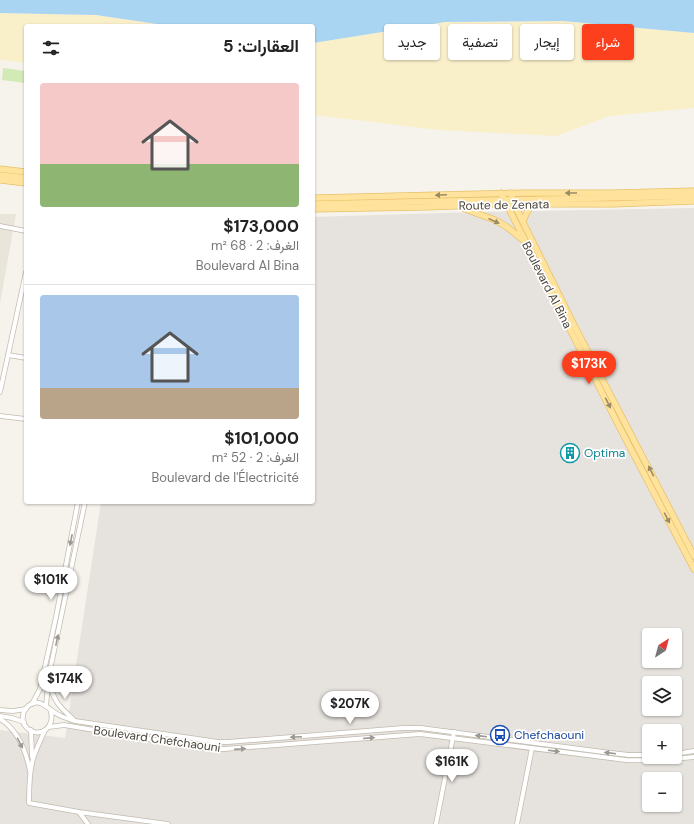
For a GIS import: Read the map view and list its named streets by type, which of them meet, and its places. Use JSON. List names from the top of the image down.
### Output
{
  "streets": {
    "main road": ["Route de Zenata", "Boulevard Al Bina"],
    "street": ["Boulevard Chefchaouni"]
  },
  "crossings": [
    ["Route de Zenata", "Boulevard Al Bina"]
  ],
  "places": {
    "building": ["Optima"],
    "bus stop": ["Chefchaouni"]
  },
  "north": "top right",
  "page": {
    "chip": [
      "شراء",
      "إيجار",
      "تصفية",
      "جديد"
    ],
    "heading": "العقارات: 5",
    "list": [
      {
        "name": "$173,000",
        "note": "الغرف: 2 · 68 m² · Boulevard Al Bina"
      },
      {
        "name": "$101,000",
        "note": "الغرف: 2 · 52 m² · Boulevard de l'Électricité"
      }
    ],
    "price": [
      "$173K",
      "$101K",
      "$174K",
      "$207K",
      "$161K"
    ],
    "map_buttons": ["+", "−"]
  }
}
